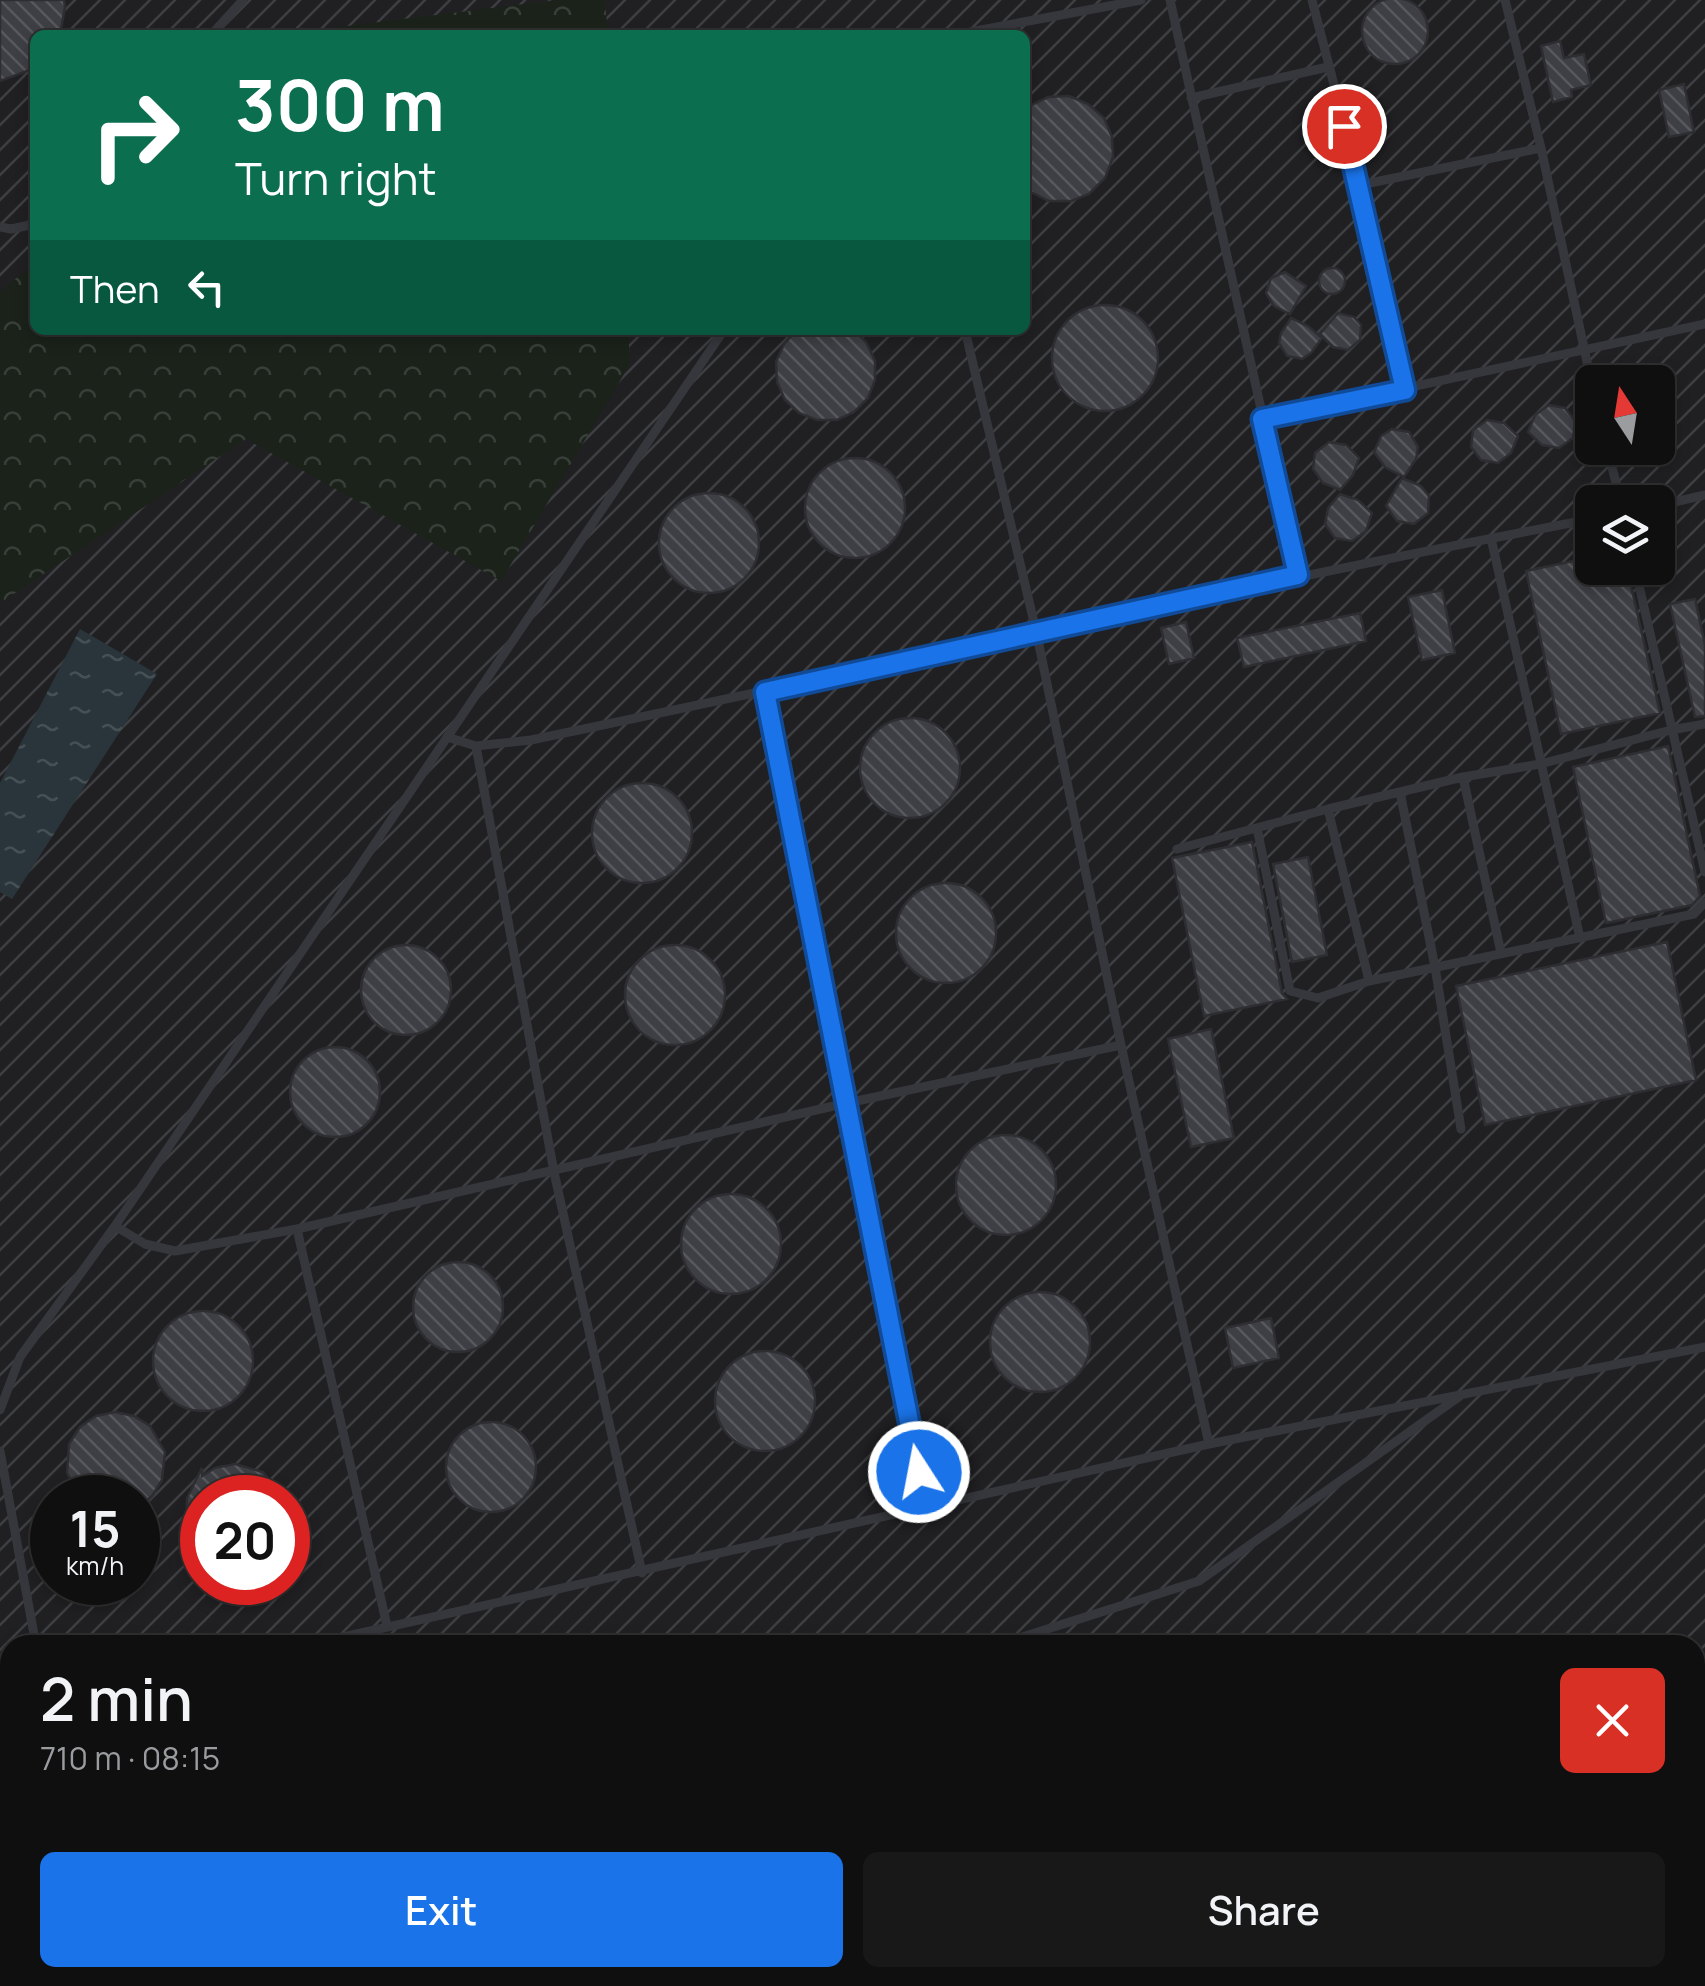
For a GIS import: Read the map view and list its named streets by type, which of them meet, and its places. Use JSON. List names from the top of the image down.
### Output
{
  "north": "top",
  "page": {
    "turn": ["300 m", "Turn right"],
    "then": "Then",
    "speed": "15 km/h",
    "limit": "20",
    "heading": ["2 min", "710 m · 08:15"],
    "buttons": ["Exit", "Share"]
  }
}
